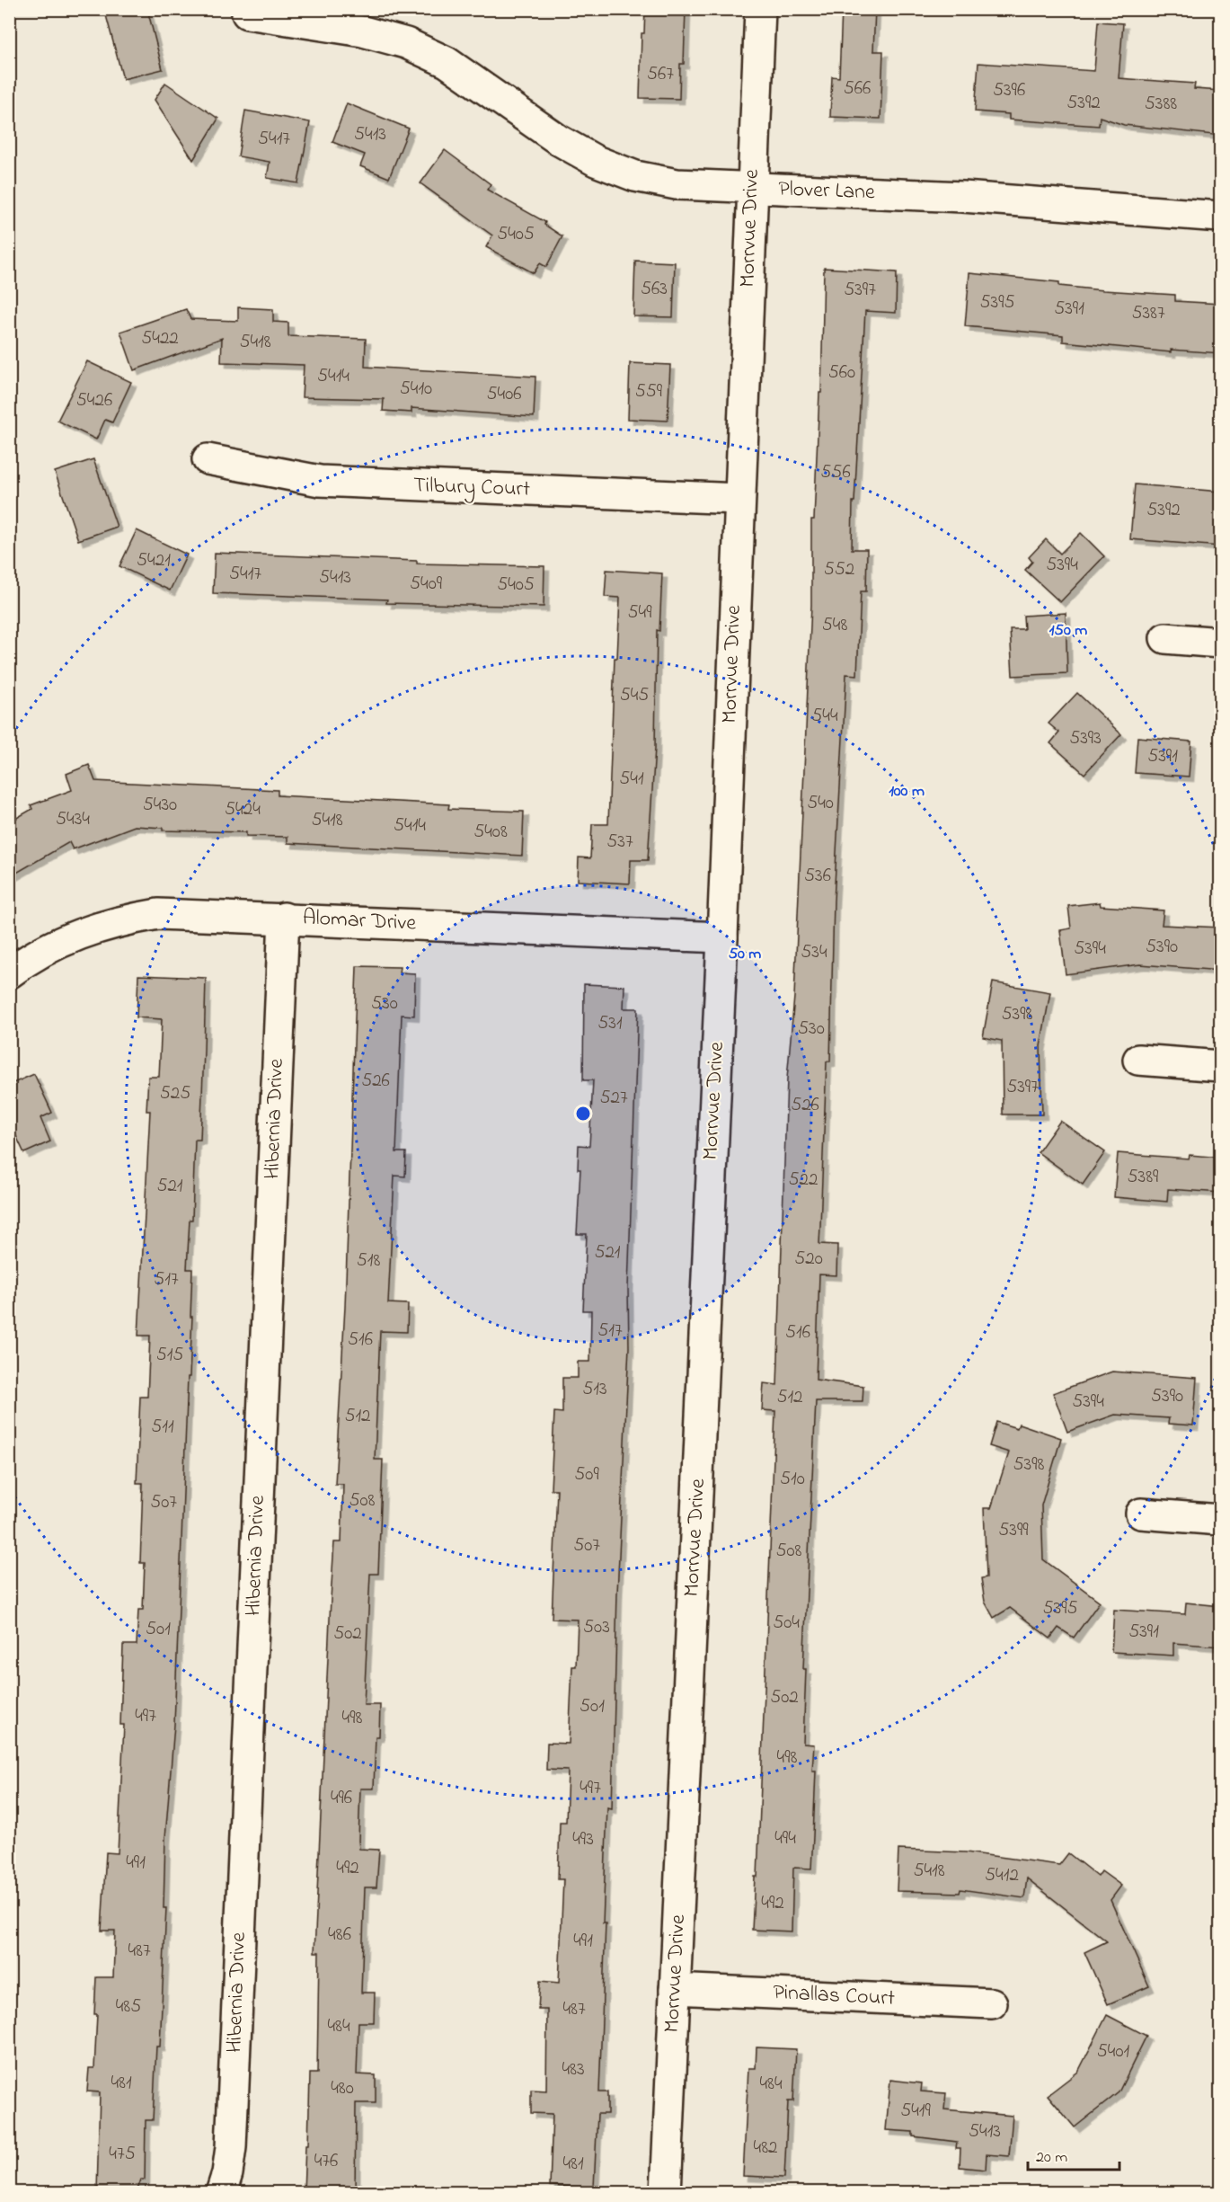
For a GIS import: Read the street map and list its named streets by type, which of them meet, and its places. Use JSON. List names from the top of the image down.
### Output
{
  "streets": {
    "street": [
      "Plover Lane",
      "Morrvue Drive",
      "Tilbury Court",
      "Alomar Drive",
      "Hibernia Drive",
      "Pinallas Court"
    ]
  },
  "crossings": [
    ["Plover Lane", "Morrvue Drive"],
    ["Morrvue Drive", "Tilbury Court"],
    ["Morrvue Drive", "Alomar Drive"],
    ["Morrvue Drive", "Pinallas Court"],
    ["Alomar Drive", "Hibernia Drive"]
  ],
  "house_numbers": [
    "567",
    "566",
    "5396",
    "5392",
    "5388",
    "5413",
    "5417",
    "5405",
    "563",
    "5397",
    "5395",
    "5391",
    "5387",
    "5422",
    "5418",
    "560",
    "5414",
    "5410",
    "559",
    "5406",
    "5426",
    "556",
    "5392",
    "5421",
    "5394",
    "552",
    "5417",
    "5413",
    "5409",
    "5405",
    "549",
    "548",
    "545",
    "544",
    "5393",
    "5391",
    "541",
    "540",
    "5430",
    "5424",
    "5434",
    "5418",
    "5414",
    "5408",
    "537",
    "536",
    "5390",
    "5394",
    "534",
    "530",
    "5398",
    "531",
    "530",
    "526",
    "5397",
    "525",
    "527",
    "526",
    "5389",
    "522",
    "521",
    "521",
    "520",
    "518",
    "517",
    "517",
    "516",
    "516",
    "515",
    "513",
    "5390",
    "512",
    "5394",
    "512",
    "511",
    "5398",
    "509",
    "510",
    "508",
    "507",
    "5399",
    "507",
    "508",
    "5395",
    "504",
    "503",
    "501",
    "5391",
    "502",
    "502",
    "501",
    "497",
    "498",
    "498",
    "497",
    "496",
    "494",
    "493",
    "491",
    "492",
    "5418",
    "5412",
    "492",
    "486",
    "491",
    "487",
    "485",
    "487",
    "484",
    "5401",
    "483",
    "481",
    "484",
    "480",
    "5419",
    "5413",
    "482",
    "475",
    "476",
    "481"
  ],
  "scale_bar": "20 m",
  "rings": ["150 m", "100 m", "50 m"]
}
